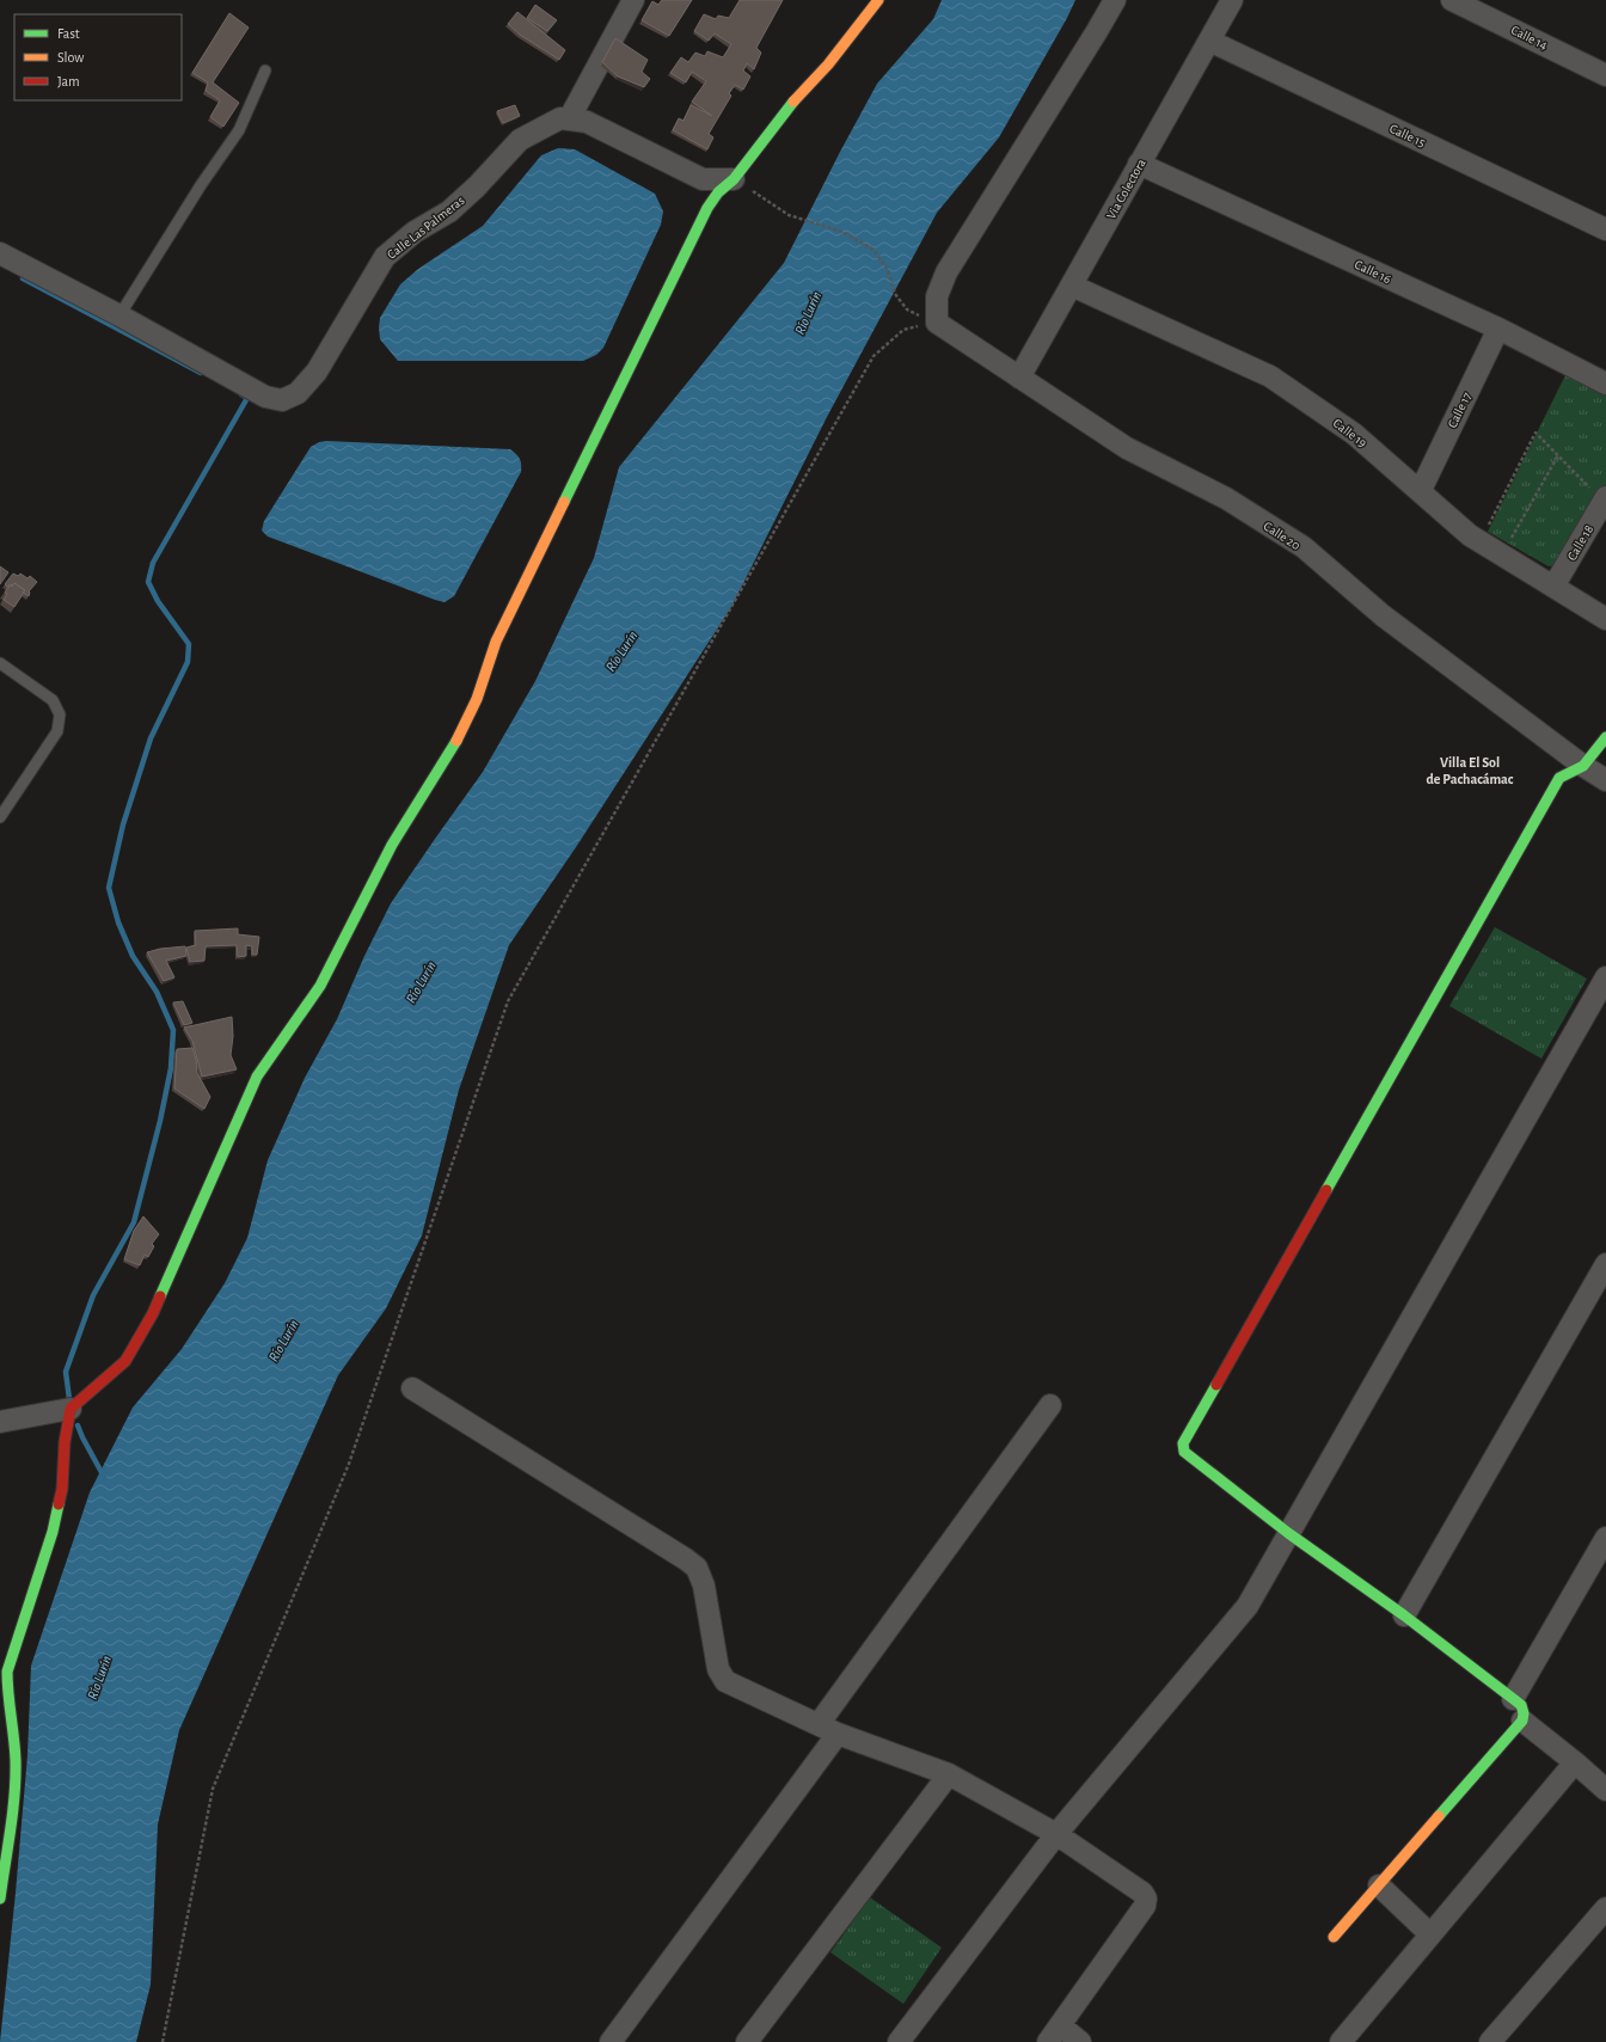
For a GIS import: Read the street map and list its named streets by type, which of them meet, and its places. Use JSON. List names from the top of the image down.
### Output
{
  "streets": {
    "street": [
      "Calle 14",
      "Calle 15",
      "Via Colectora",
      "Calle Las Palmeras",
      "Calle 16",
      "Calle 17",
      "Calle 19",
      "Calle 20",
      "Calle 18"
    ]
  },
  "crossings": [
    ["Calle 15", "Via Colectora"],
    ["Via Colectora", "Calle 16"],
    ["Via Colectora", "Calle 19"],
    ["Via Colectora", "Calle 20"],
    ["Calle 16", "Calle 17"],
    ["Calle 17", "Calle 19"],
    ["Calle 19", "Calle 18"]
  ],
  "districts": ["Villa El Sol de Pachacámac"],
  "water": ["Río Lurín"],
  "legend": ["Fast", "Slow", "Jam"]
}
